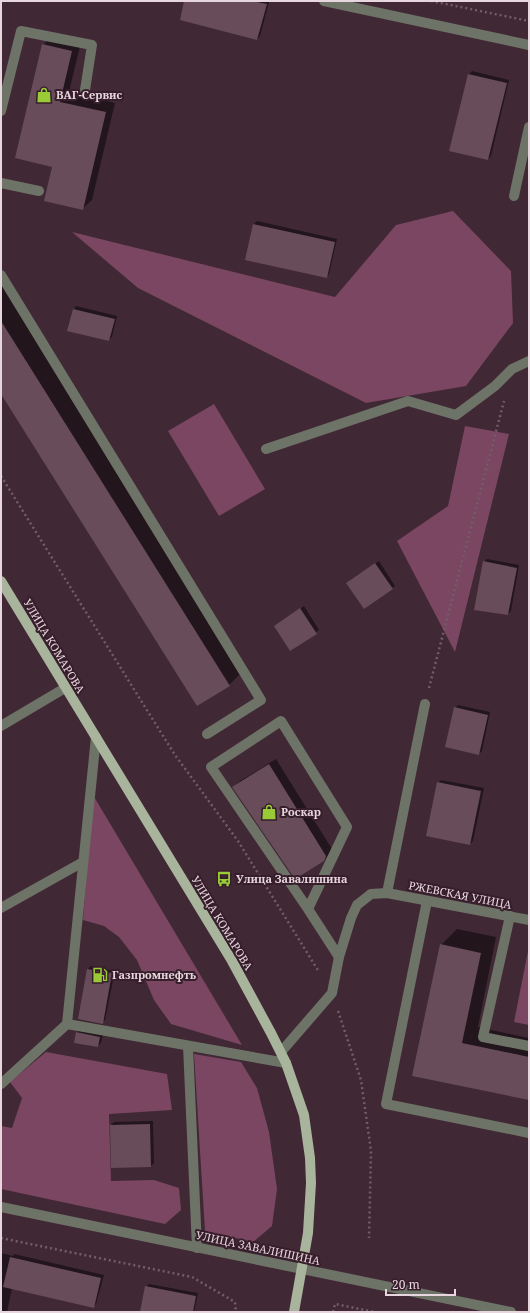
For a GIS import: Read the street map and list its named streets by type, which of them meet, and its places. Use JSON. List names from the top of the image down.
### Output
{
  "streets": {
    "main road": ["УЛИЦА КОМАРОВА"],
    "street": ["РЖЕВСКАЯ УЛИЦА", "УЛИЦА ЗАВАЛИШИНА"]
  },
  "crossings": [
    ["УЛИЦА КОМАРОВА", "УЛИЦА ЗАВАЛИШИНА"]
  ],
  "places": {
    "shop": ["ВАГ-Сервис", "Роскар"],
    "bus stop": ["Улица Завалишина"],
    "fuel station": ["Газпромнефть"]
  },
  "scale_bar": "20 m"
}
